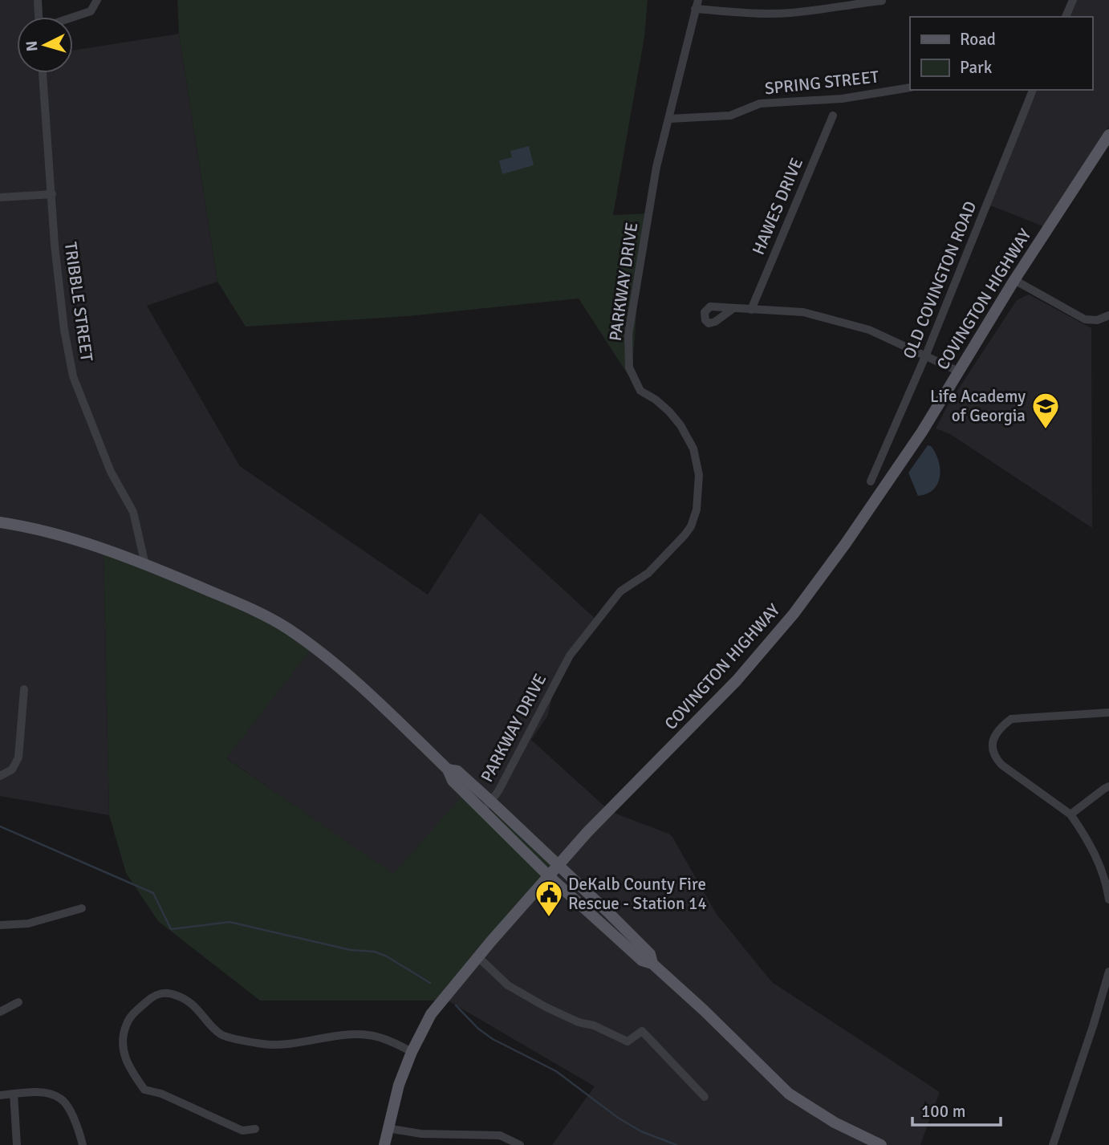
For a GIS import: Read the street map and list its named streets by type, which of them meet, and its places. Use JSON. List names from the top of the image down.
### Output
{
  "streets": {
    "main road": ["COVINGTON HIGHWAY"],
    "street": [
      "SPRING STREET",
      "HAWES DRIVE",
      "OLD COVINGTON ROAD",
      "PARKWAY DRIVE",
      "TRIBBLE STREET"
    ]
  },
  "crossings": [
    ["SPRING STREET", "PARKWAY DRIVE"]
  ],
  "places": {
    "school or university": ["Life Academy of Georgia"],
    "public building": ["DeKalb County Fire Rescue - Station 14"]
  },
  "legend": ["Road", "Park"],
  "scale_bar": "100 m",
  "north": "left"
}
